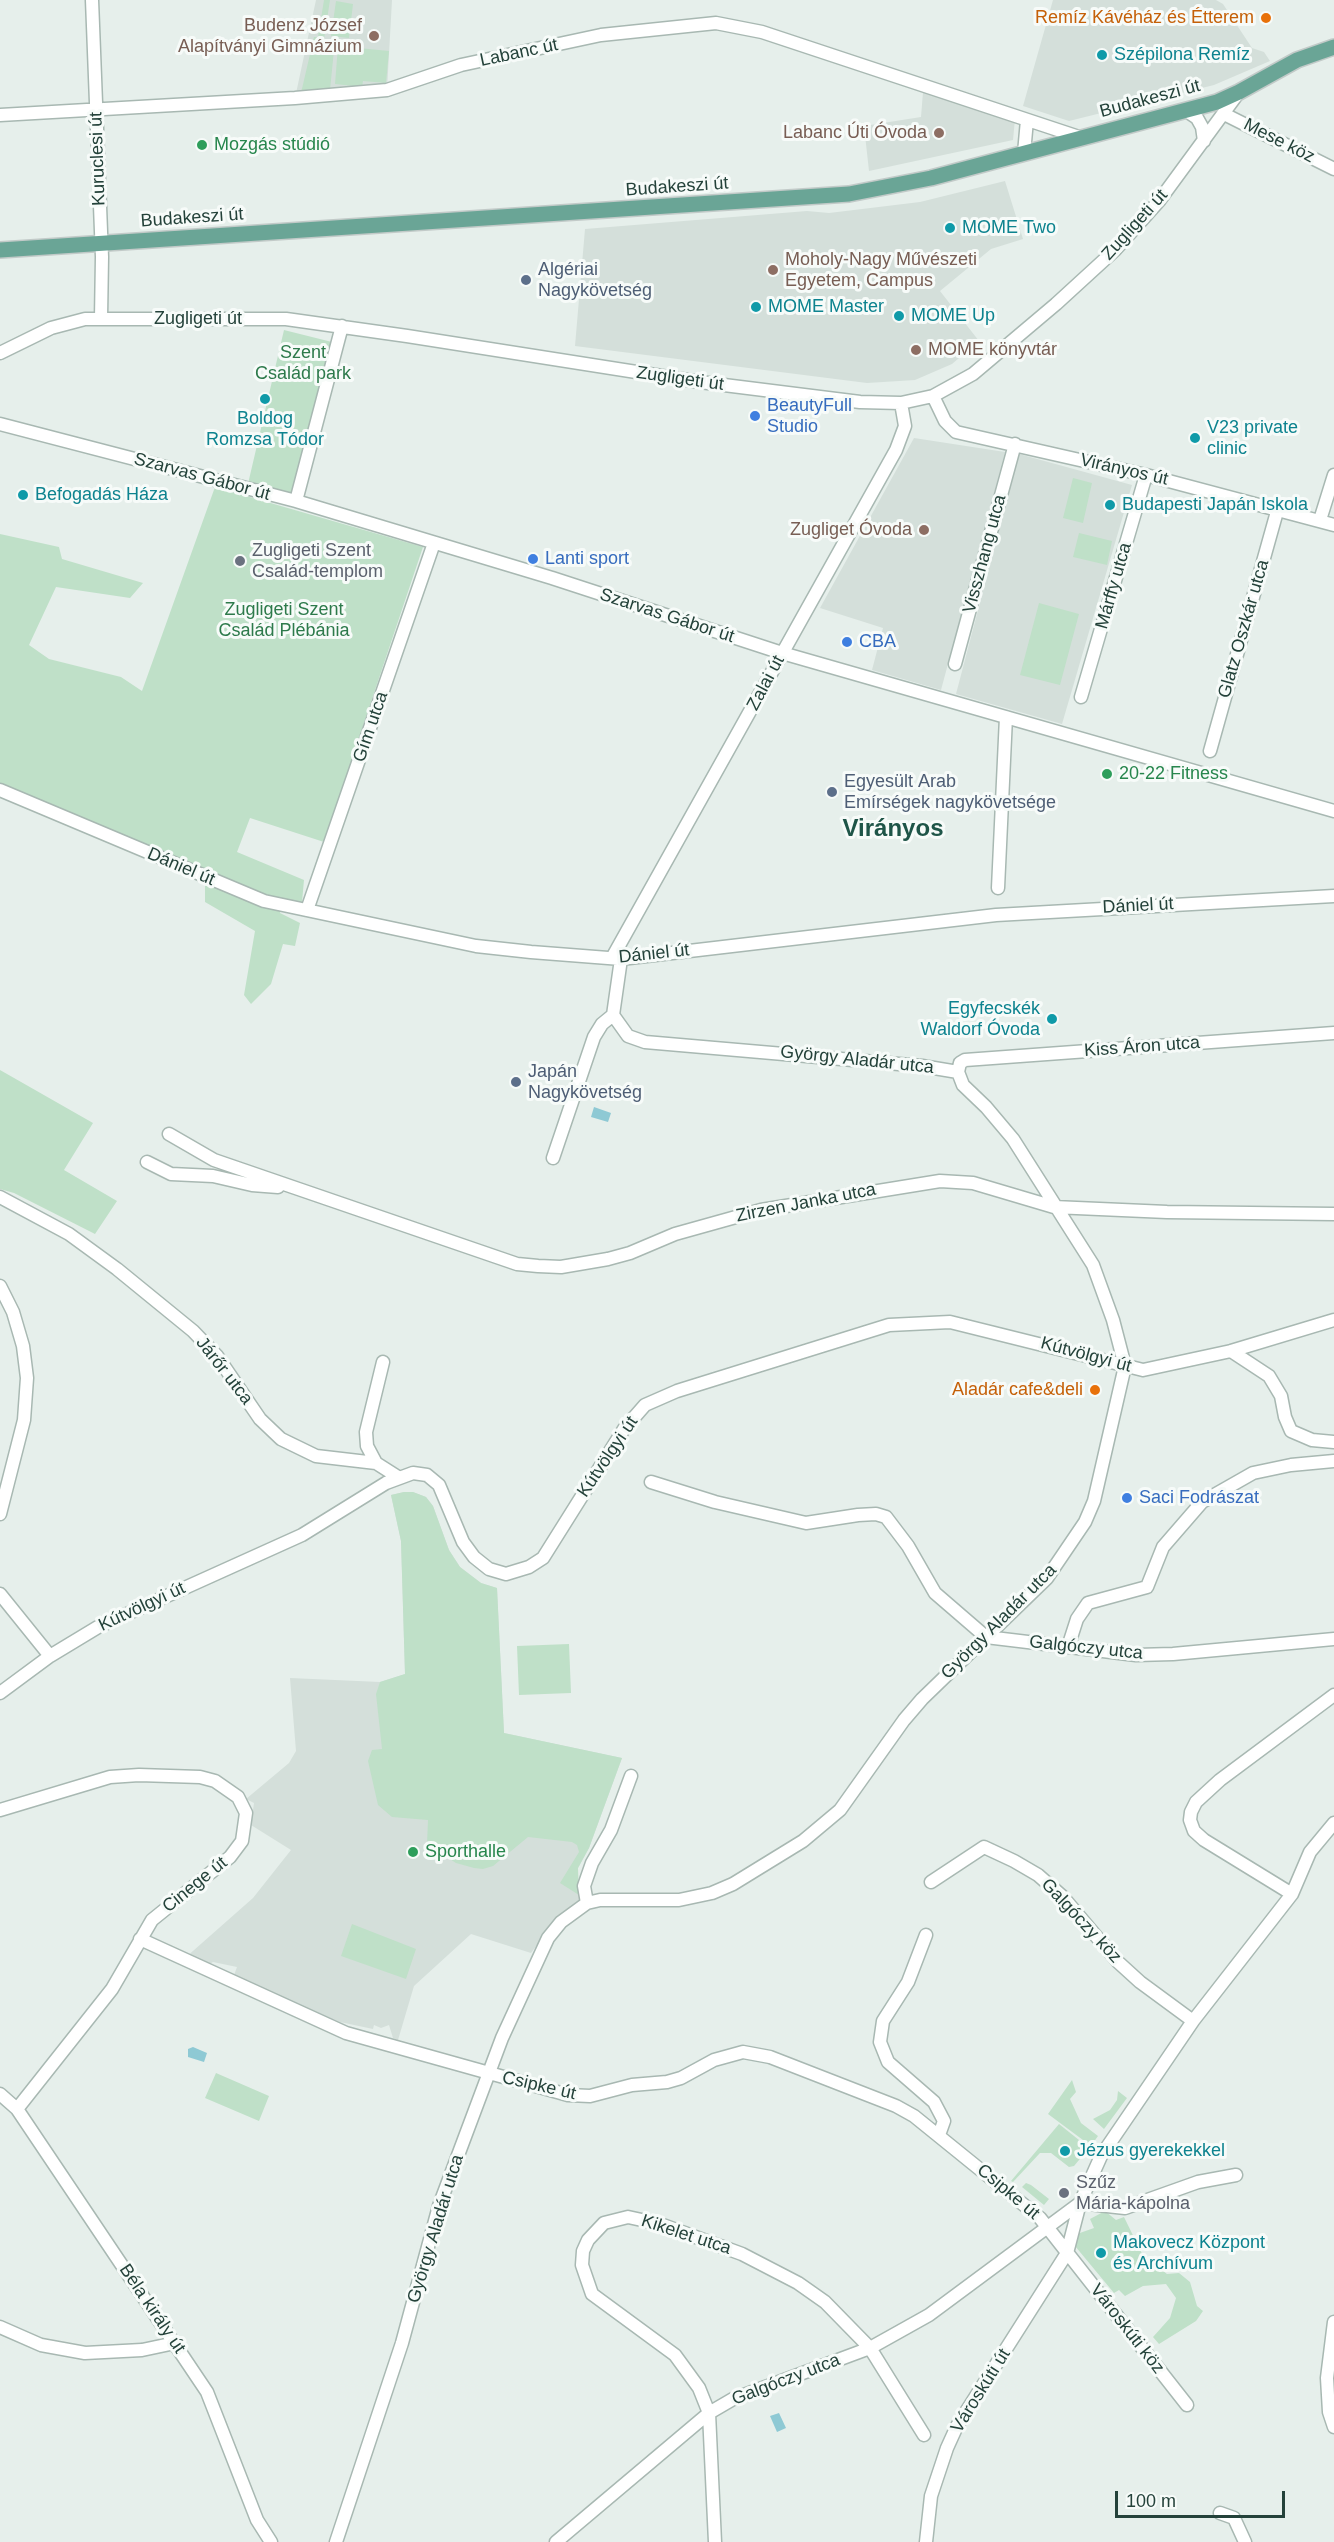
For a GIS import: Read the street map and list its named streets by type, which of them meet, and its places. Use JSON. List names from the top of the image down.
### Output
{
  "streets": {
    "main road": ["Budakeszi út"],
    "street": [
      "Labanc út",
      "Mese köz",
      "Kuruclesi út",
      "Zugligeti út",
      "Virányos út",
      "Szarvas Gábor út",
      "Visszhang utca",
      "Márffy utca",
      "Glatz Oszkár utca",
      "Zalai út",
      "Gím utca",
      "Dániel út",
      "Kiss Áron utca",
      "György Aladár utca",
      "Zirzen Janka utca",
      "Kútvölgyi út",
      "Járőr utca",
      "Galgóczy utca",
      "Cinege út",
      "Galgóczy köz",
      "Csipke út",
      "Kikelet utca",
      "Béla király út",
      "Városkúti köz",
      "Városkúti út"
    ]
  },
  "crossings": [
    ["Labanc út", "Budakeszi út"],
    ["Labanc út", "Kuruclesi út"],
    ["Budakeszi út", "Kuruclesi út"],
    ["Budakeszi út", "Zugligeti út"],
    ["Mese köz", "Zugligeti út"],
    ["Kuruclesi út", "Zugligeti út"],
    ["Zugligeti út", "Virányos út"],
    ["Zugligeti út", "Zalai út"],
    ["Virányos út", "Visszhang utca"],
    ["Virányos út", "Márffy utca"],
    ["Virányos út", "Glatz Oszkár utca"],
    ["Szarvas Gábor út", "Zalai út"],
    ["Szarvas Gábor út", "Gím utca"],
    ["Zalai út", "Dániel út"],
    ["Zalai út", "György Aladár utca"],
    ["Gím utca", "Dániel út"],
    ["Kiss Áron utca", "György Aladár utca"],
    ["György Aladár utca", "Zirzen Janka utca"],
    ["György Aladár utca", "Kútvölgyi út"],
    ["György Aladár utca", "Galgóczy utca"],
    ["György Aladár utca", "Csipke út"],
    ["Kútvölgyi út", "Járőr utca"],
    ["Galgóczy utca", "Csipke út"],
    ["Galgóczy utca", "Kikelet utca"],
    ["Galgóczy utca", "Városkúti út"],
    ["Cinege út", "Csipke út"],
    ["Cinege út", "Béla király út"],
    ["Csipke út", "Városkúti köz"],
    ["Csipke út", "Városkúti út"],
    ["Városkúti köz", "Városkúti út"]
  ],
  "districts": ["Virányos"],
  "parks": ["Szent Család park", "Zugligeti Szent Család Plébánia"],
  "places": [
    "Remíz Kávéház és Étterem",
    "Budenz József Alapítványi Gimnázium",
    "Szépilona Remíz",
    "Labanc Úti Óvoda",
    "Mozgás stúdió",
    "MOME Two",
    "Moholy-Nagy Művészeti Egyetem, Campus",
    "Algériai Nagykövetség",
    "MOME Master",
    "MOME Up",
    "MOME könyvtár",
    "Boldog Romzsa Tódor",
    "BeautyFull Studio",
    "V23 private clinic",
    "Befogadás Háza",
    "Budapesti Japán Iskola",
    "Zugliget Óvoda",
    "Lanti sport",
    "Zugligeti Szent Család-templom",
    "CBA",
    "20-22 Fitness",
    "Egyesült Arab Emírségek nagykövetsége",
    "Egyfecskék Waldorf Óvoda",
    "Japán Nagykövetség",
    "Aladár cafe&deli",
    "Saci Fodrászat",
    "Sporthalle",
    "Jézus gyerekekkel",
    "Szűz Mária-kápolna",
    "Makovecz Központ és Archívum"
  ],
  "scale_bar": "100 m"
}
